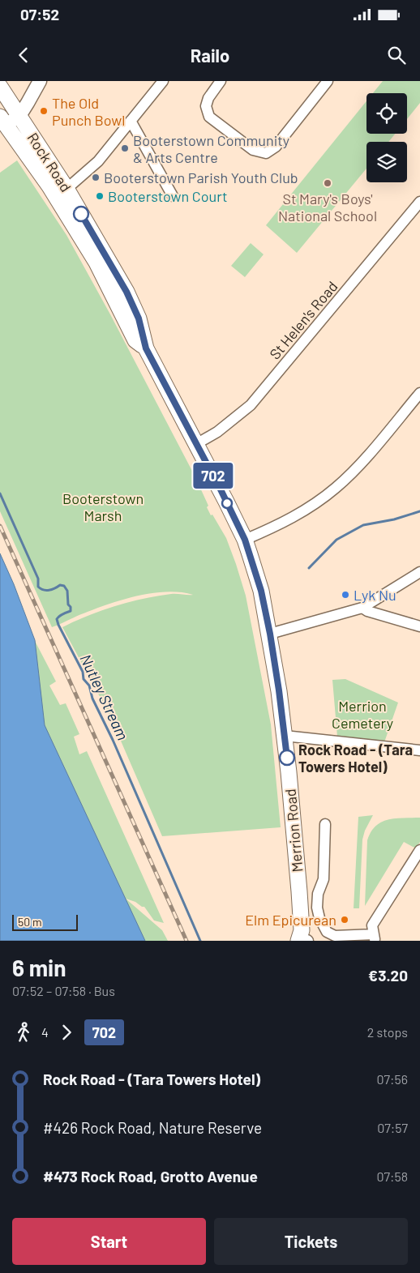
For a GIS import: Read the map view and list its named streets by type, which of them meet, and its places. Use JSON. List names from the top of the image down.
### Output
{
  "streets": {
    "main road": ["Rock Road", "Merrion Road"],
    "street": ["St Helen's Road"]
  },
  "crossings": [
    ["Rock Road", "St Helen's Road"],
    ["Rock Road", "Merrion Road"]
  ],
  "water": ["Nutley Stream"],
  "parks": ["Booterstown Marsh", "Merrion Cemetery"],
  "places": [
    "The Old Punch Bowl",
    "Booterstown Community & Arts Centre",
    "Booterstown Parish Youth Club",
    "St Mary's Boys' National School",
    "Booterstown Court",
    "Lyk Nu",
    "Rock Road - (Tara Towers Hotel)",
    "Elm Epicurean"
  ],
  "lines": ["bus line 702"],
  "scale_bar": "50 m",
  "page": {
    "status": "07:52",
    "header": "Railo",
    "on_map": "702",
    "scale": "50 m",
    "heading": ["6 min", "07:52 – 07:58 · Bus", "€3.20"],
    "legs": ["4", "702", "2 stops"],
    "list": [
      {
        "name": "Rock Road - (Tara Towers Hotel)",
        "value": "07:56"
      },
      {
        "name": "#426 Rock Road, Nature Reserve",
        "value": "07:57"
      },
      {
        "name": "#473 Rock Road, Grotto Avenue",
        "value": "07:58"
      }
    ],
    "buttons": ["Start", "Tickets"]
  }
}
